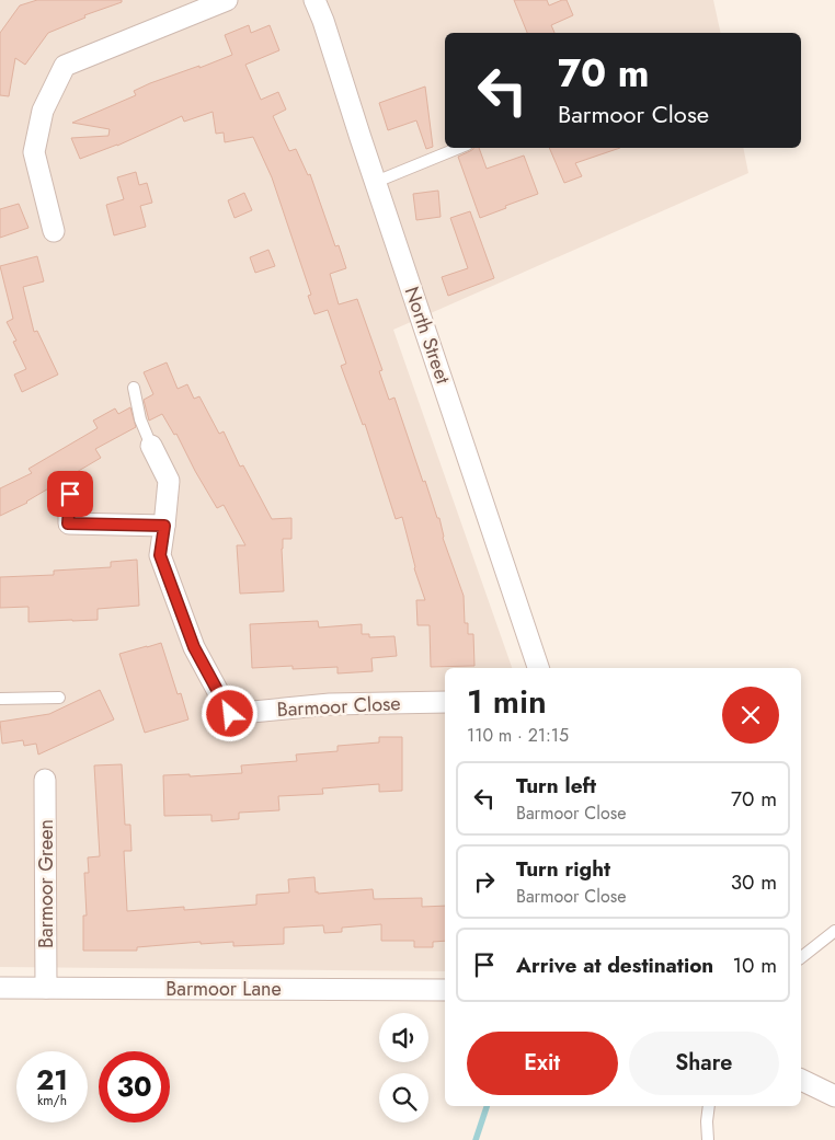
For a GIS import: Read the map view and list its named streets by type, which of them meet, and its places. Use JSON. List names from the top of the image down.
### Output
{
  "streets": {
    "street": [
      "North Street",
      "Barmoor Close",
      "Barmoor Green",
      "Barmoor Lane"
    ]
  },
  "crossings": [
    ["Barmoor Green", "Barmoor Lane"]
  ],
  "page": {
    "turn": ["70 m", "Barmoor Close"],
    "heading": ["1 min", "110 m · 21:15"],
    "list": [
      {
        "name": "Turn left",
        "note": "Barmoor Close",
        "value": "70 m"
      },
      {
        "name": "Turn right",
        "note": "Barmoor Close",
        "value": "30 m"
      },
      {
        "name": "Arrive at destination",
        "value": "10 m"
      }
    ],
    "buttons": ["Exit", "Share"],
    "speed": "21 km/h",
    "limit": "30"
  }
}
